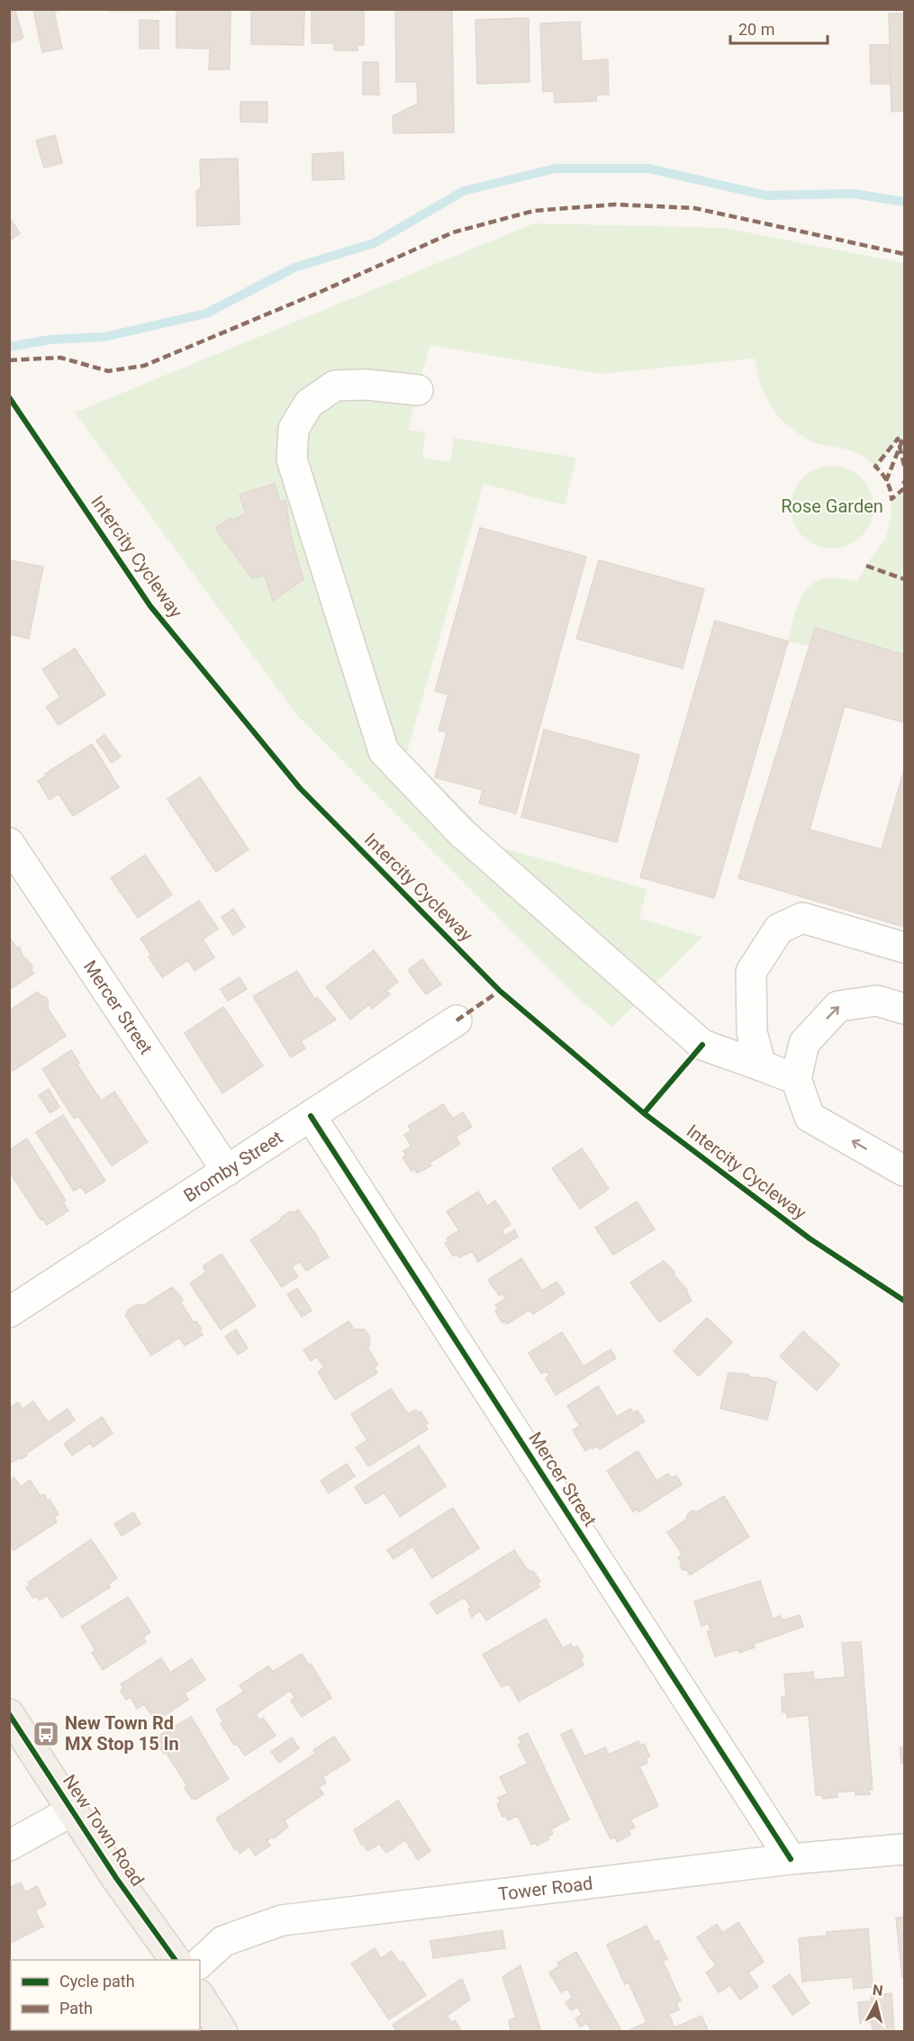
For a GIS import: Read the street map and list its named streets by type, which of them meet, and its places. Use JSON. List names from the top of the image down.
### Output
{
  "streets": {
    "main road": ["New Town Road"],
    "street": ["Mercer Street", "Bromby Street", "Tower Road"],
    "cycle path": ["Intercity Cycleway"]
  },
  "crossings": [
    ["Mercer Street", "Bromby Street"],
    ["Mercer Street", "Tower Road"]
  ],
  "parks": ["Rose Garden"],
  "places": {
    "bus stop": ["New Town Rd MX Stop 15 In"]
  },
  "legend": ["Cycle path", "Path"],
  "scale_bar": "20 m",
  "north": "top"
}
